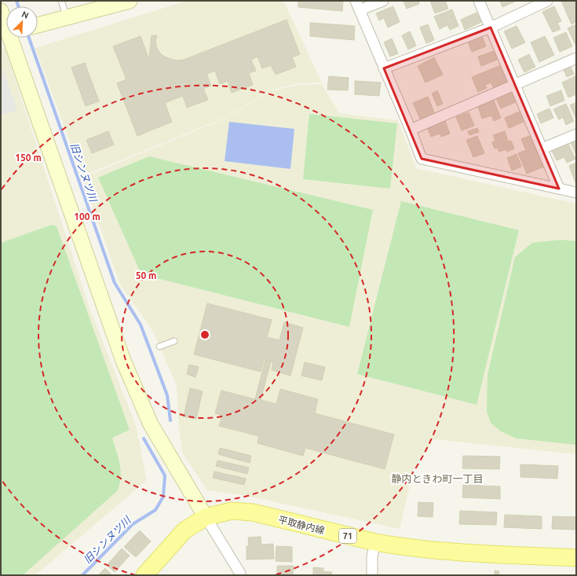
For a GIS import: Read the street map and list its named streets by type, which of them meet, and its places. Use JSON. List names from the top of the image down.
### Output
{
  "streets": {
    "main road": ["平取静内線", "71"]
  },
  "districts": ["静内ときわ町一丁目"],
  "water": ["旧シンヌツ川"],
  "north": "top right",
  "rings": ["150 m", "100 m", "50 m"]
}
